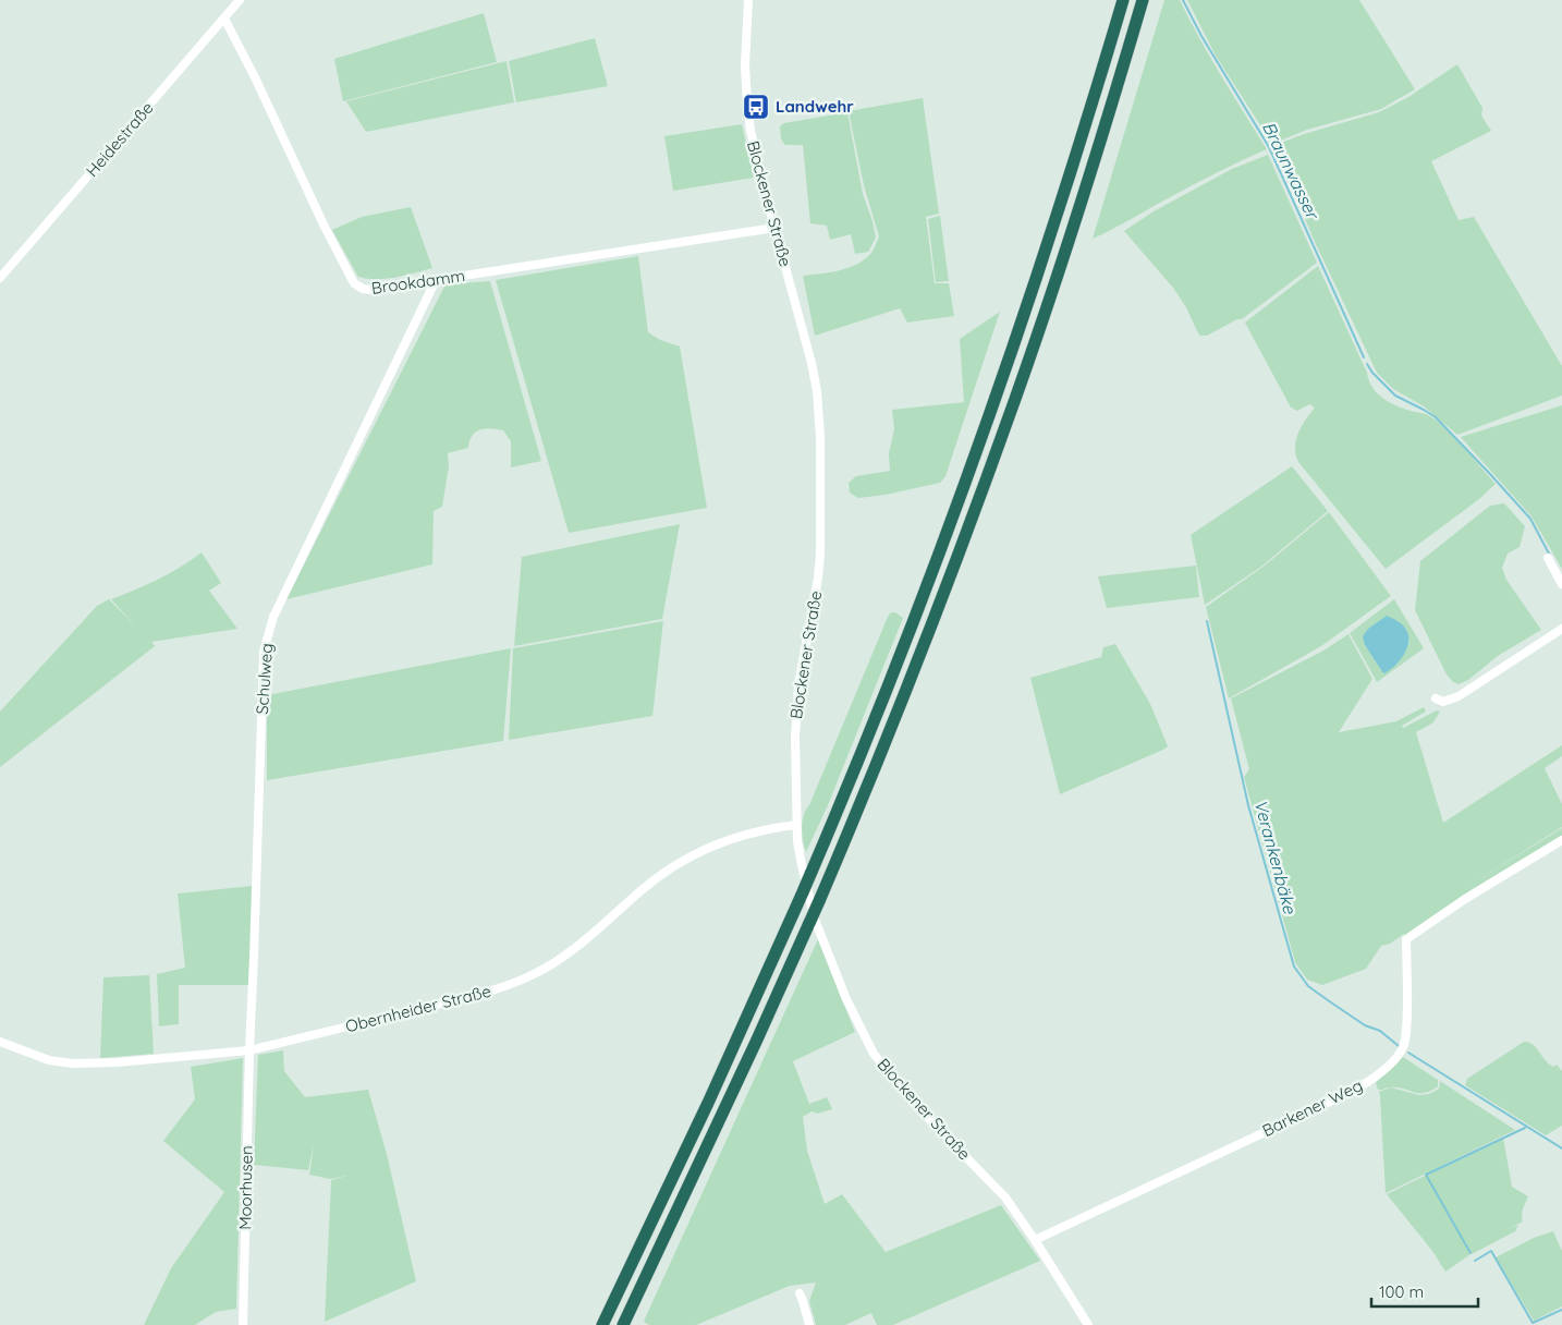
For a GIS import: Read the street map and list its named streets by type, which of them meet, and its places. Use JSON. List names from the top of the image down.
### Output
{
  "streets": {
    "street": [
      "Heidestraße",
      "Blockener Straße",
      "Brookdamm",
      "Schulweg",
      "Obernheider Straße",
      "Barkener Weg",
      "Moorhusen"
    ]
  },
  "crossings": [
    ["Heidestraße", "Brookdamm"],
    ["Blockener Straße", "Brookdamm"],
    ["Blockener Straße", "Obernheider Straße"],
    ["Blockener Straße", "Barkener Weg"],
    ["Brookdamm", "Schulweg"],
    ["Schulweg", "Obernheider Straße"],
    ["Schulweg", "Moorhusen"],
    ["Obernheider Straße", "Moorhusen"]
  ],
  "water": ["Braunwasser", "Verankenbäke"],
  "places": {
    "bus stop": ["Landwehr"]
  },
  "scale_bar": "100 m"
}
